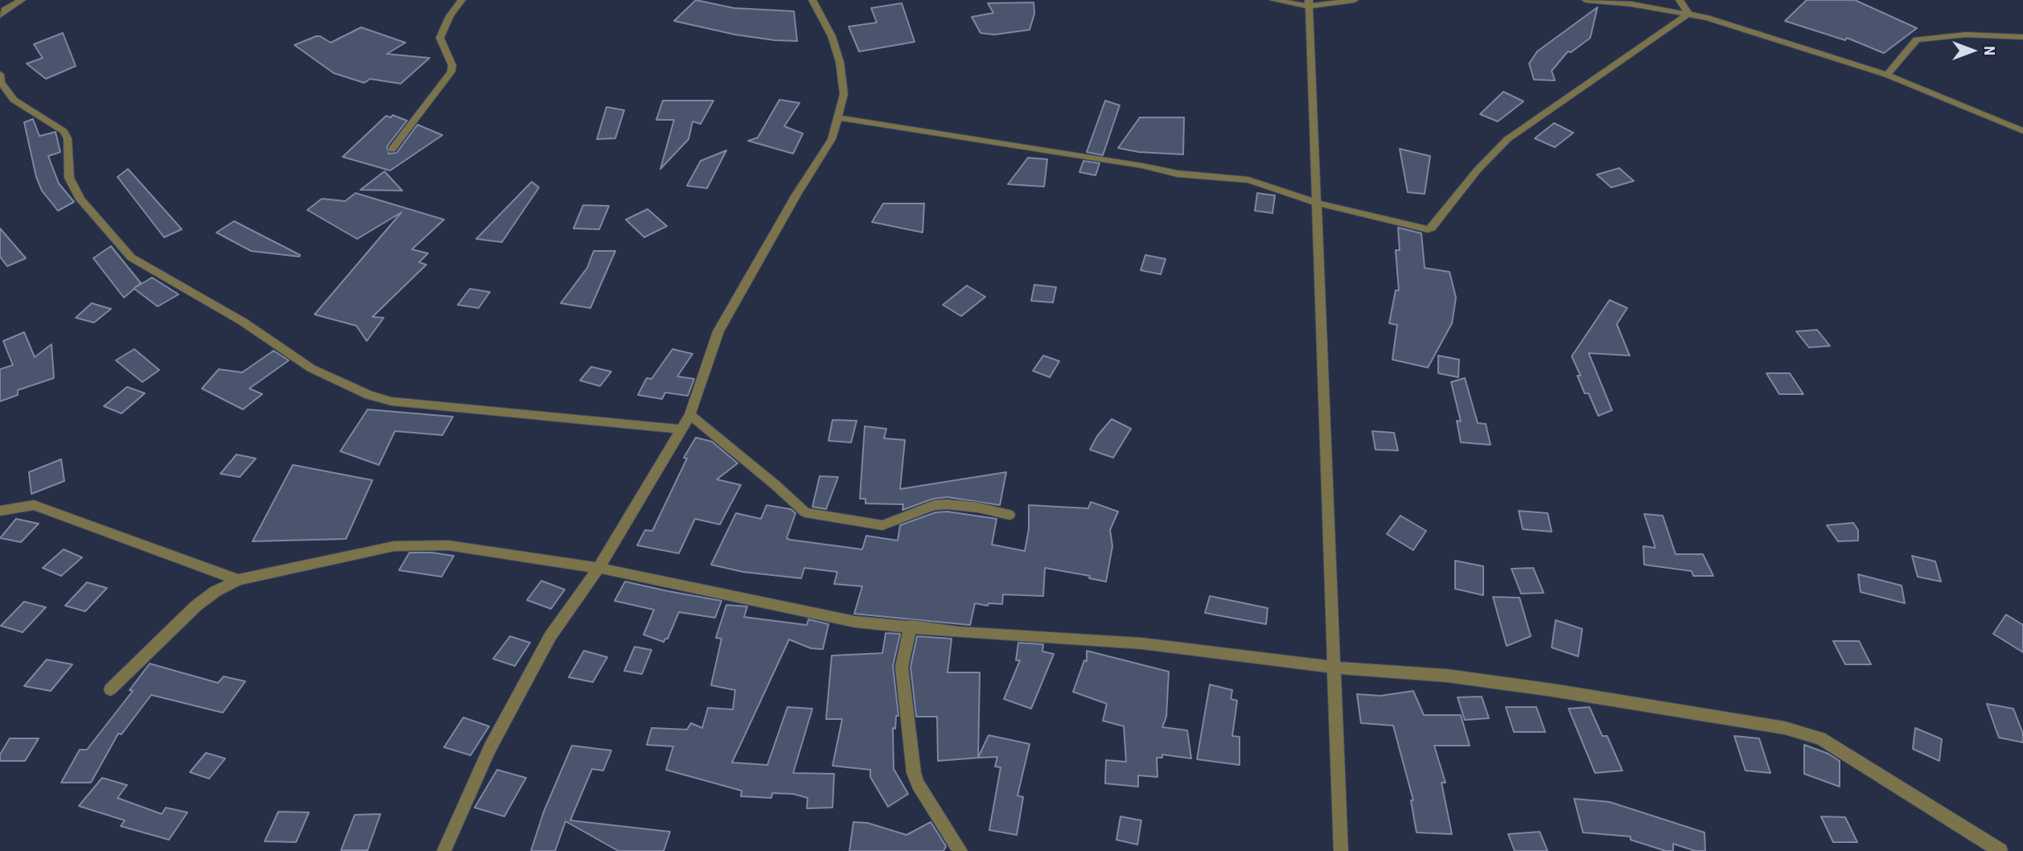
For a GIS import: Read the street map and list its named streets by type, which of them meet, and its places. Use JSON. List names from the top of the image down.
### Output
{
  "north": "right"
}
